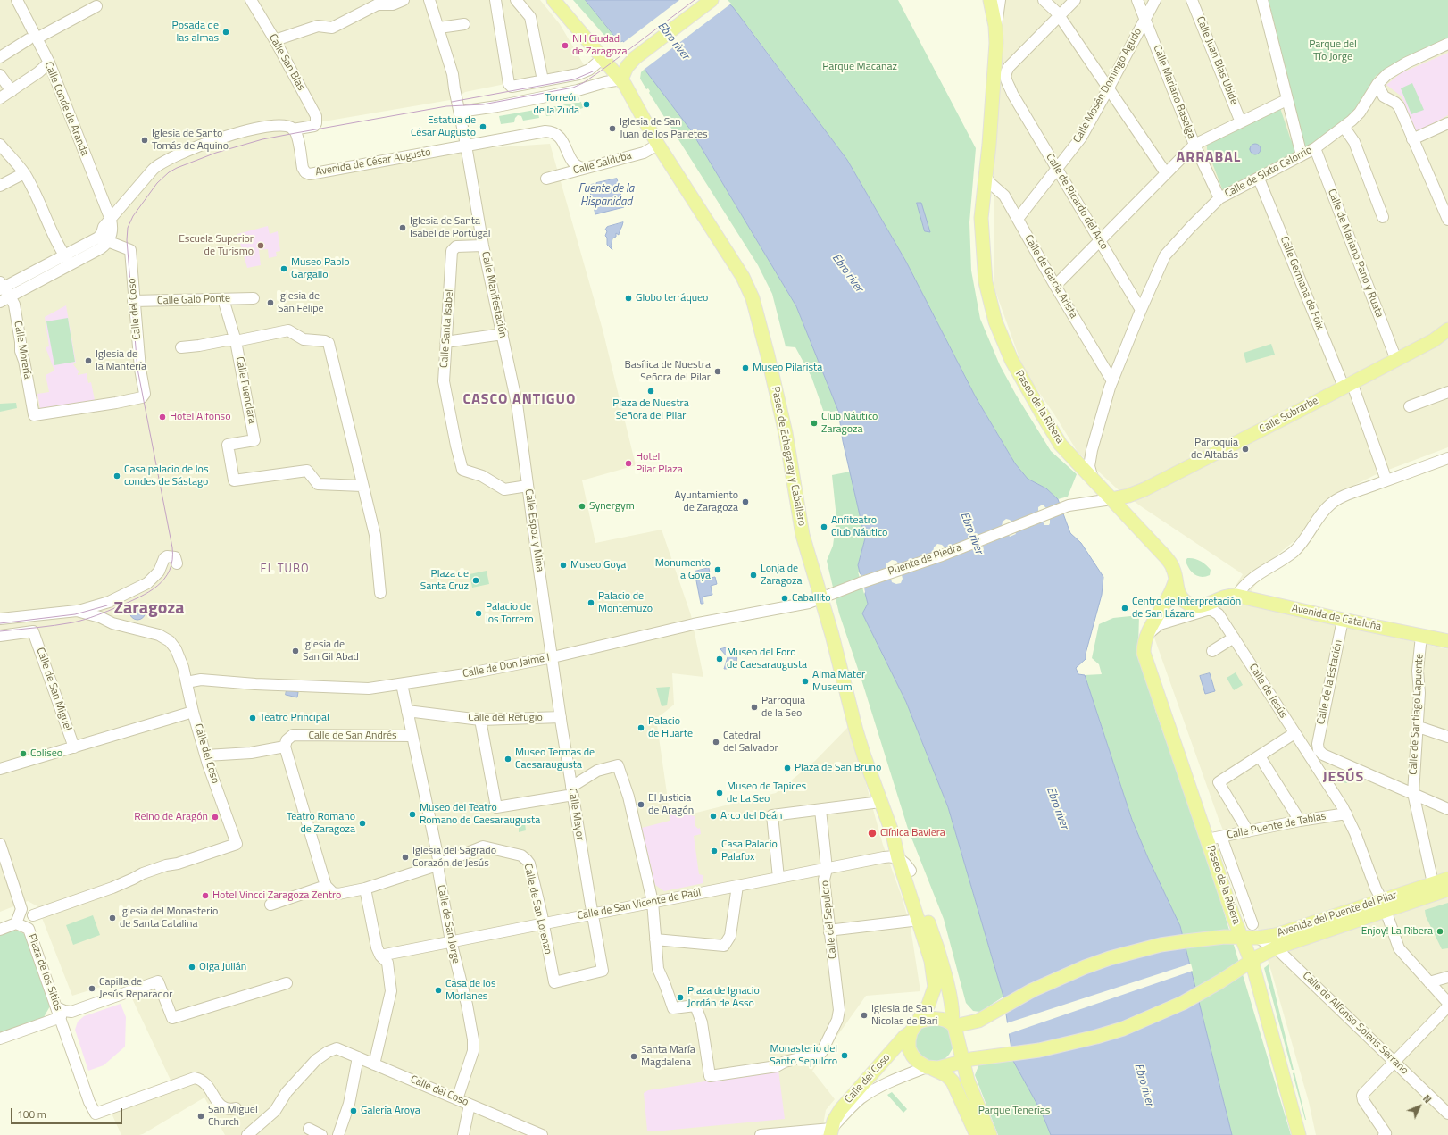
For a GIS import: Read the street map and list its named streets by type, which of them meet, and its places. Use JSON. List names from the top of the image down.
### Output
{
  "streets": {
    "main road": [
      "Calle del Coso",
      "Paseo de la Ribera",
      "Calle Sobrarbe",
      "Paseo de Echegaray y Caballero",
      "Avenida de Cataluña",
      "Avenida del Puente del Pilar"
    ],
    "street": [
      "Calle Juan Blas Ubide",
      "Calle San Blas",
      "Calle Mosén Domingo Agudo",
      "Calle Mariano Baselga",
      "Calle Conde de Aranda",
      "Avenida de César Augusto",
      "Calle Salduba",
      "Calle de Sixto Celorrio",
      "Calle de Ricardo del Arco",
      "Calle de Mariano Pano y Ruata",
      "Calle de García Arista",
      "Calle Germana de Foix",
      "Calle Manifestación",
      "Calle Galo Ponte",
      "Calle Santa Isabel",
      "Calle Morería",
      "Calle Fuenclara",
      "Calle Espoz y Mina",
      "Puente de Piedra",
      "Calle de Don Jaime I",
      "Calle de la Estación",
      "Calle de San Miguel",
      "Calle de Jesús",
      "Calle de Santiago Lapuente",
      "Calle del Refugio",
      "Calle de San Andrés",
      "Calle Mayor",
      "Calle Puente de Tablas",
      "Calle de San Vicente de Paúl",
      "Calle de San Lorenzo",
      "Calle del Sepulcro",
      "Calle de San Jorge",
      "Plaza de los Sitios",
      "Calle de Alfonso Solans Serrano"
    ]
  },
  "crossings": [
    ["Calle San Blas", "Avenida de César Augusto"],
    ["Calle Mosén Domingo Agudo", "Calle Mariano Baselga"],
    ["Calle Mosén Domingo Agudo", "Calle de Ricardo del Arco"],
    ["Calle Mosén Domingo Agudo", "Calle de García Arista"],
    ["Calle Mariano Baselga", "Calle de Sixto Celorrio"],
    ["Avenida de César Augusto", "Calle Manifestación"],
    ["Calle Salduba", "Paseo de Echegaray y Caballero"],
    ["Calle de Sixto Celorrio", "Calle de Ricardo del Arco"],
    ["Calle de Sixto Celorrio", "Calle de Mariano Pano y Ruata"],
    ["Calle de Sixto Celorrio", "Calle de García Arista"],
    ["Calle de Sixto Celorrio", "Calle Germana de Foix"],
    ["Calle de Sixto Celorrio", "Paseo de la Ribera"],
    ["Calle de Mariano Pano y Ruata", "Calle Sobrarbe"],
    ["Calle de García Arista", "Paseo de la Ribera"],
    ["Calle Germana de Foix", "Calle Sobrarbe"],
    ["Calle Manifestación", "Calle Santa Isabel"],
    ["Calle Manifestación", "Calle Espoz y Mina"],
    ["Calle Galo Ponte", "Calle del Coso"],
    ["Calle Galo Ponte", "Calle Fuenclara"],
    ["Calle del Coso", "Calle Morería"],
    ["Calle del Coso", "Paseo de Echegaray y Caballero"],
    ["Calle del Coso", "Calle de Don Jaime I"],
    ["Calle del Coso", "Calle de San Andrés"],
    ["Calle del Coso", "Avenida del Puente del Pilar"],
    ["Calle del Coso", "Calle de San Jorge"],
    ["Calle del Coso", "Plaza de los Sitios"],
    ["Calle Santa Isabel", "Calle Espoz y Mina"],
    ["Paseo de la Ribera", "Calle Sobrarbe"],
    ["Paseo de la Ribera", "Puente de Piedra"],
    ["Paseo de la Ribera", "Calle Puente de Tablas"],
    ["Paseo de la Ribera", "Avenida del Puente del Pilar"],
    ["Calle Sobrarbe", "Puente de Piedra"],
    ["Paseo de Echegaray y Caballero", "Puente de Piedra"],
    ["Paseo de Echegaray y Caballero", "Calle de Don Jaime I"],
    ["Paseo de Echegaray y Caballero", "Calle de San Vicente de Paúl"],
    ["Paseo de Echegaray y Caballero", "Avenida del Puente del Pilar"],
    ["Calle Espoz y Mina", "Calle de Don Jaime I"],
    ["Calle Espoz y Mina", "Calle Mayor"],
    ["Puente de Piedra", "Calle de Don Jaime I"],
    ["Avenida de Cataluña", "Calle de la Estación"],
    ["Avenida de Cataluña", "Calle de Santiago Lapuente"],
    ["Calle de Don Jaime I", "Calle Mayor"],
    ["Calle de Don Jaime I", "Calle de San Jorge"],
    ["Calle de Jesús", "Calle Puente de Tablas"],
    ["Calle de Jesús", "Avenida del Puente del Pilar"],
    ["Calle de Santiago Lapuente", "Avenida del Puente del Pilar"],
    ["Calle del Refugio", "Calle Mayor"],
    ["Calle del Refugio", "Calle de San Jorge"],
    ["Calle de San Andrés", "Calle de San Jorge"],
    ["Calle Mayor", "Calle de San Vicente de Paúl"],
    ["Calle Mayor", "Calle de San Lorenzo"],
    ["Calle de San Vicente de Paúl", "Calle de San Lorenzo"],
    ["Calle de San Vicente de Paúl", "Calle del Sepulcro"],
    ["Calle de San Vicente de Paúl", "Calle de San Jorge"],
    ["Calle de San Lorenzo", "Calle de San Jorge"],
    ["Avenida del Puente del Pilar", "Calle de Alfonso Solans Serrano"]
  ],
  "districts": [
    "ARRABAL",
    "CASCO ANTIGUO",
    "EL TUBO",
    "Zaragoza",
    "JESÚS"
  ],
  "water": ["Ebro river", "Fuente de la Hispanidad"],
  "parks": ["Parque del Tío Jorge", "Parque Macanaz", "Parque Tenerías"],
  "places": [
    "Posada de las almas",
    "NH Ciudad de Zaragoza",
    "Torreón de la Zuda",
    "Estatua de César Augusto",
    "Iglesia de San Juan de los Panetes",
    "Iglesia de Santo Tomás de Aquino",
    "Iglesia de Santa Isabel de Portugal",
    "Escuela Superior de Turismo",
    "Museo Pablo Gargallo",
    "Globo terráqueo",
    "Iglesia de San Felipe",
    "Iglesia de la Mantería",
    "Museo Pilarista",
    "Basílica de Nuestra Señora del Pilar",
    "Plaza de Nuestra Señora del Pilar",
    "Hotel Alfonso",
    "Club Náutico Zaragoza",
    "Parroquia de Altabás",
    "Hotel Pilar Plaza",
    "Casa palacio de los condes de Sástago",
    "Ayuntamiento de Zaragoza",
    "Synergym",
    "Anfiteatro Club Náutico",
    "Museo Goya",
    "Monumento a Goya",
    "Lonja de Zaragoza",
    "Plaza de Santa Cruz",
    "Caballito",
    "Palacio de Montemuzo",
    "Centro de Interpretación de San Lázaro",
    "Palacio de los Torrero",
    "Iglesia de San Gil Abad",
    "Museo del Foro de Caesaraugusta",
    "Alma Mater Museum",
    "Parroquia de la Seo",
    "Teatro Principal",
    "Palacio de Huarte",
    "Catedral del Salvador",
    "Coliseo",
    "Museo Termas de Caesaraugusta",
    "Plaza de San Bruno",
    "Museo de Tapices de La Seo",
    "El Justicia de Aragón",
    "Museo del Teatro Romano de Caesaraugusta",
    "Arco del Deán",
    "Reino de Aragón",
    "Teatro Romano de Zaragoza",
    "Clínica Baviera",
    "Casa Palacio Palafox",
    "Iglesia del Sagrado Corazón de Jesús",
    "Hotel Vincci Zaragoza Zentro",
    "Iglesia del Monasterio de Santa Catalina",
    "Enjoy! La Ribera",
    "Olga Julián",
    "Capilla de Jesús Reparador",
    "Casa de los Morlanes",
    "Plaza de Ignacio Jordán de Asso",
    "Iglesia de San Nicolas de Bari",
    "Monasterio del Santo Sepulcro",
    "Santa María Magdalena",
    "Galería Aroya",
    "San Miguel Church"
  ],
  "scale_bar": "100 m",
  "north": "top right"
}
